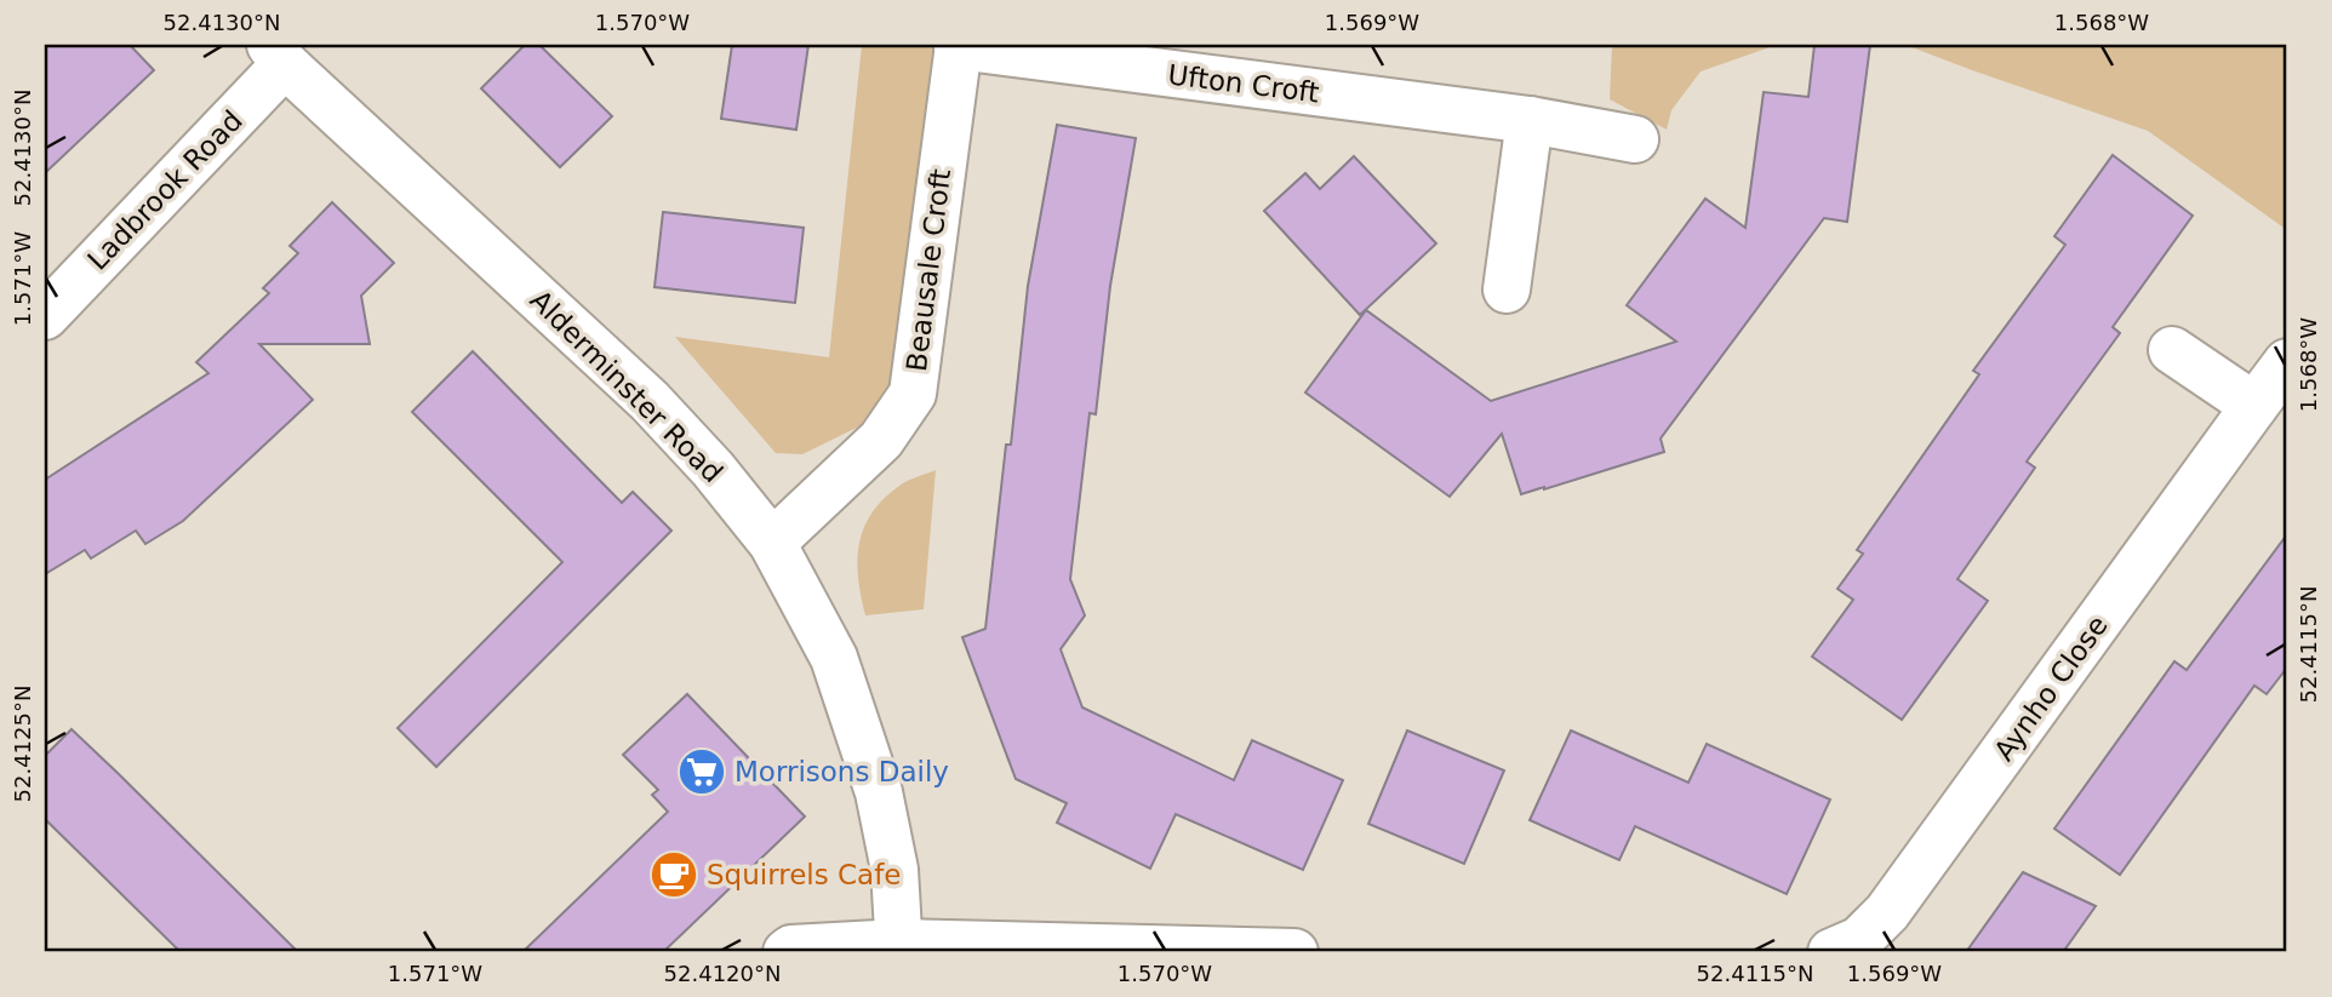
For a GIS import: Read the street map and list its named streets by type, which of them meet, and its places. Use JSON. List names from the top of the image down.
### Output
{
  "streets": {
    "street": [
      "Ufton Croft",
      "Ladbrook Road",
      "Beausale Croft",
      "Alderminster Road",
      "Aynho Close"
    ]
  },
  "crossings": [
    ["Ufton Croft", "Beausale Croft"],
    ["Ladbrook Road", "Alderminster Road"],
    ["Beausale Croft", "Alderminster Road"]
  ],
  "places": {
    "supermarket": ["Morrisons Daily"],
    "cafe": ["Squirrels Cafe"]
  },
  "coordinates": [
    "52.4130°N",
    "1.570°W",
    "1.569°W",
    "1.568°W",
    "1.571°W",
    "52.4115°N",
    "52.4125°N",
    "52.4120°N"
  ]
}
